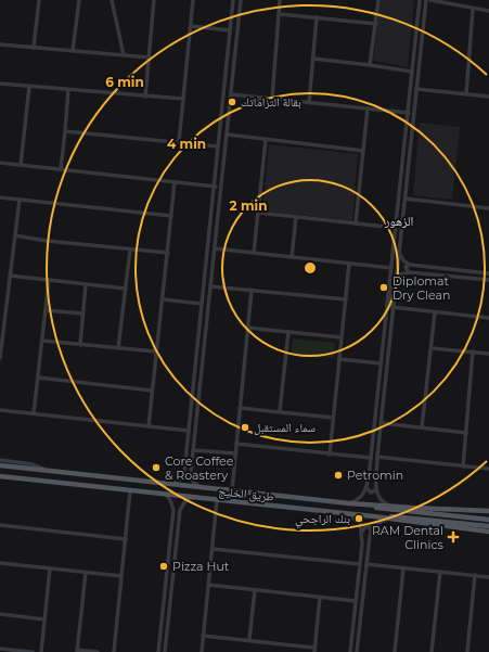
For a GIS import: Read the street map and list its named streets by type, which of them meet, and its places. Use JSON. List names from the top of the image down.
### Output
{
  "streets": {
    "main road": ["طريق الخليج"]
  },
  "districts": ["الزهور"],
  "places": {
    "other": [
      "بقالة التزاماتك",
      "Diplomat Dry Clean",
      "سماء المستقبل",
      "Core Coffee & Roastery",
      "Petromin",
      "بنك الراجحي",
      "Pizza Hut"
    ],
    "health": ["RAM Dental Clinics"]
  },
  "rings": ["6 min", "4 min", "2 min"]
}
